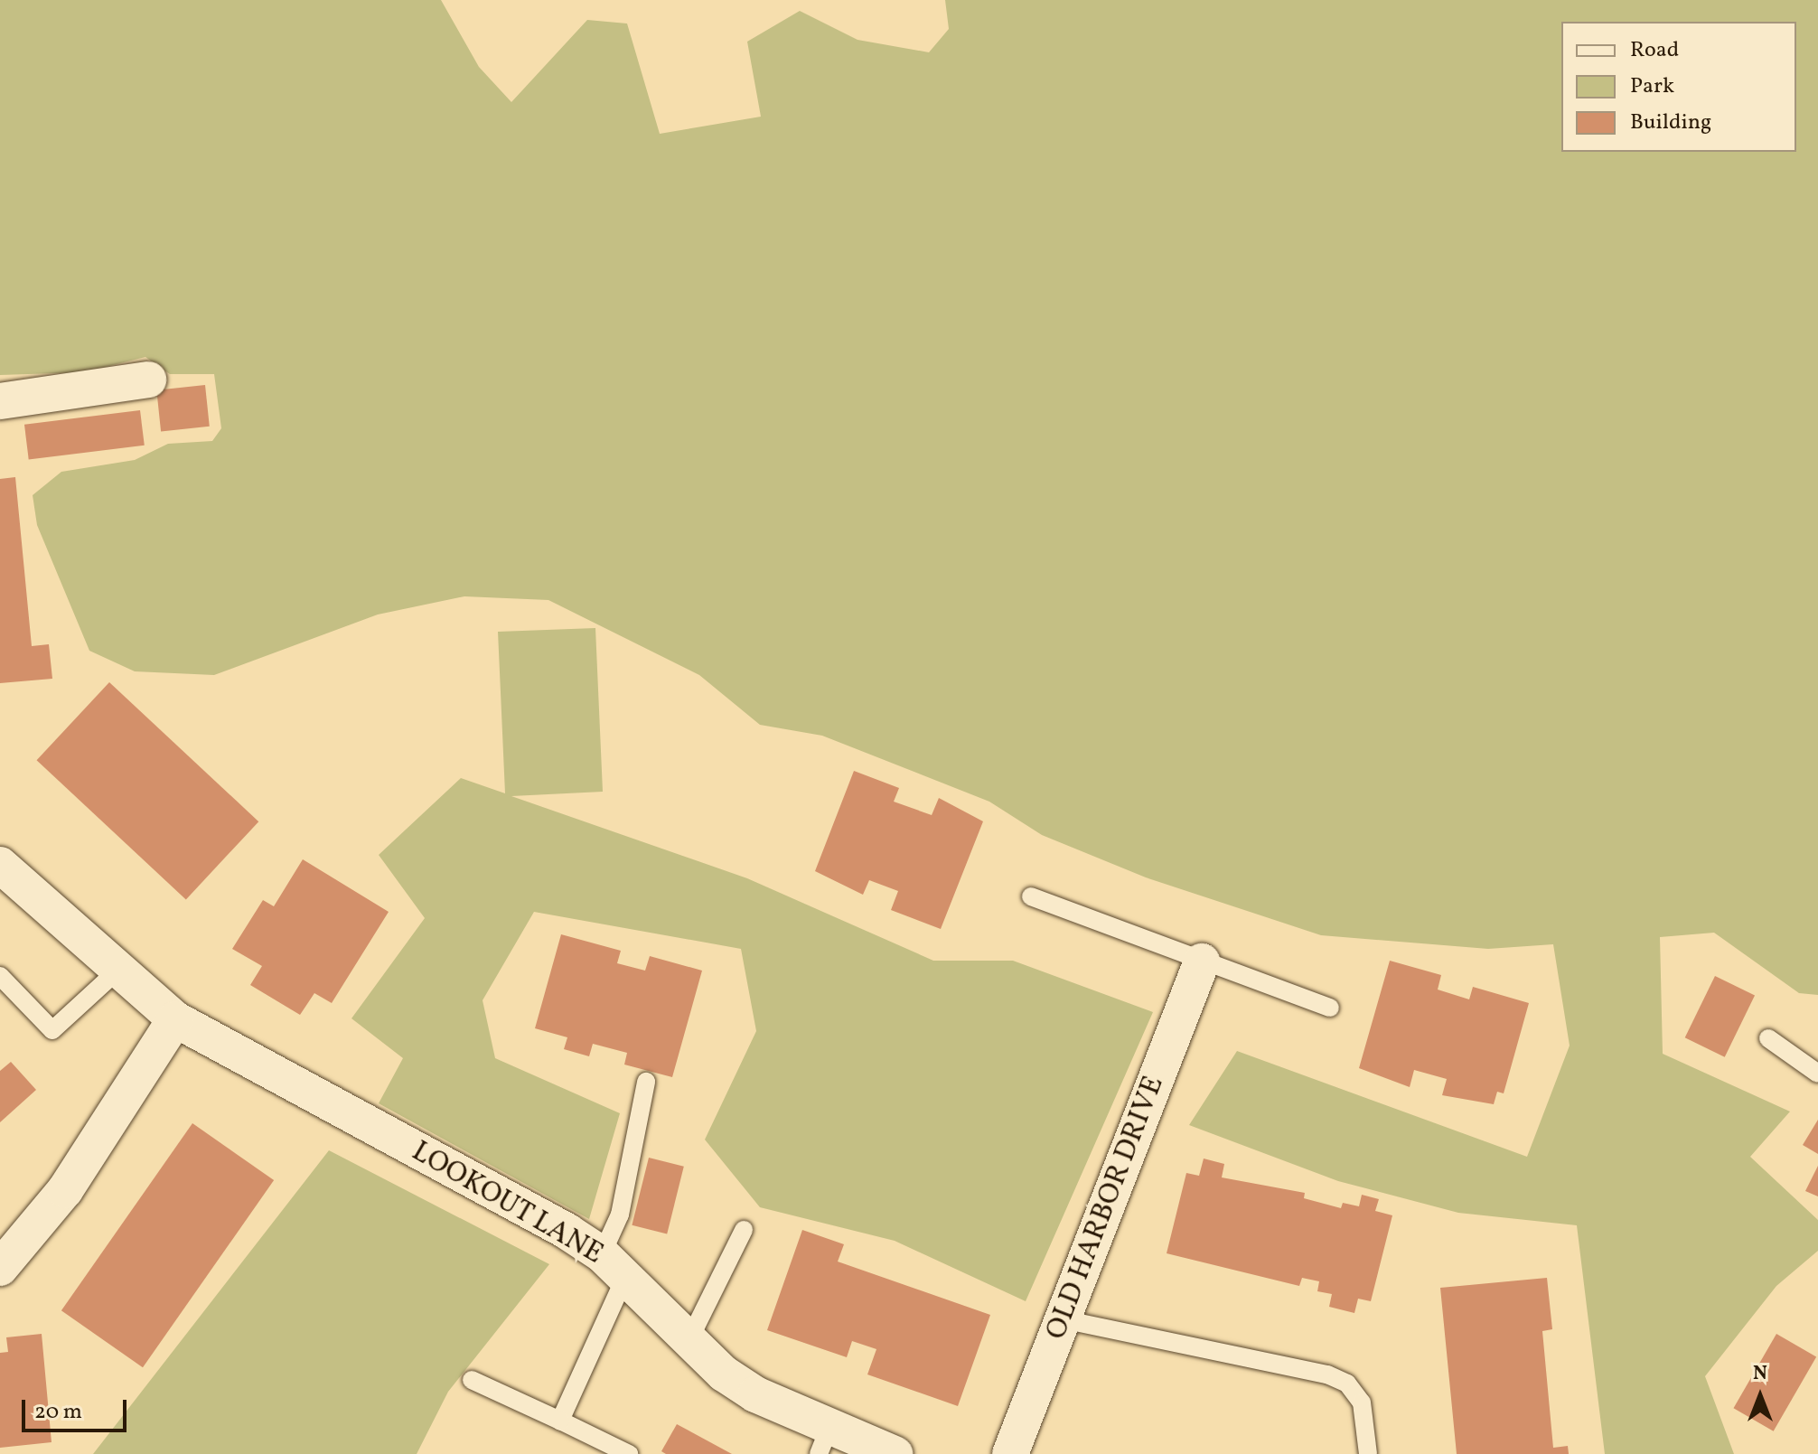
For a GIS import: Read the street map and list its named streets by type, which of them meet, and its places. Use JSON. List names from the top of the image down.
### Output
{
  "streets": {
    "street": ["LOOKOUT LANE", "OLD HARBOR DRIVE"]
  },
  "legend": ["Road", "Park", "Building"],
  "scale_bar": "20 m",
  "north": "top"
}
